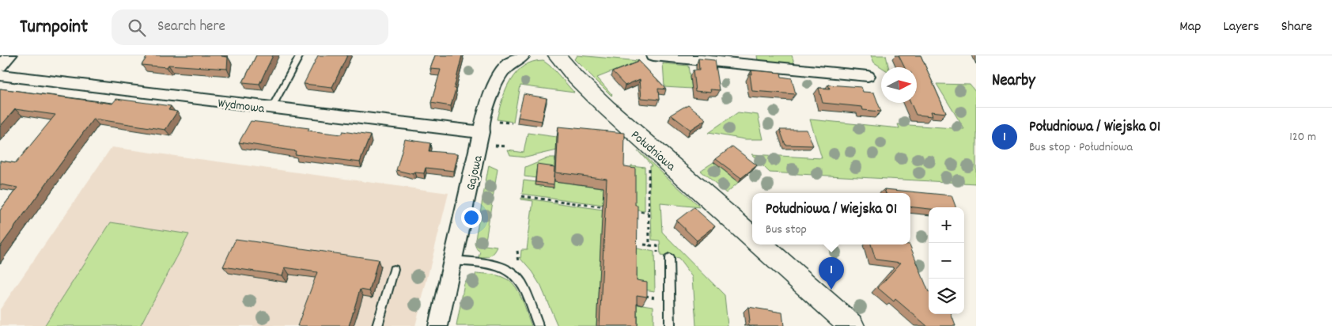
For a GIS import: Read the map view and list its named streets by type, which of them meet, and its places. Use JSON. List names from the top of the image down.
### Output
{
  "streets": {
    "street": ["Wydmowa", "Południowa", "Gajowa"]
  },
  "crossings": [
    ["Wydmowa", "Gajowa"]
  ],
  "north": "right",
  "page": {
    "header": "Turnpoint",
    "search": "Search here",
    "nav": ["Map", "Layers", "Share"],
    "heading": "Nearby",
    "list": [
      {
        "mark": "1",
        "name": "Południowa / Wiejska 01",
        "note": "Bus stop · Południowa",
        "value": "120 m"
      }
    ],
    "popup": ["Południowa / Wiejska 01", "Bus stop"],
    "map_buttons": ["+", "−"],
    "pins": "1"
  }
}
